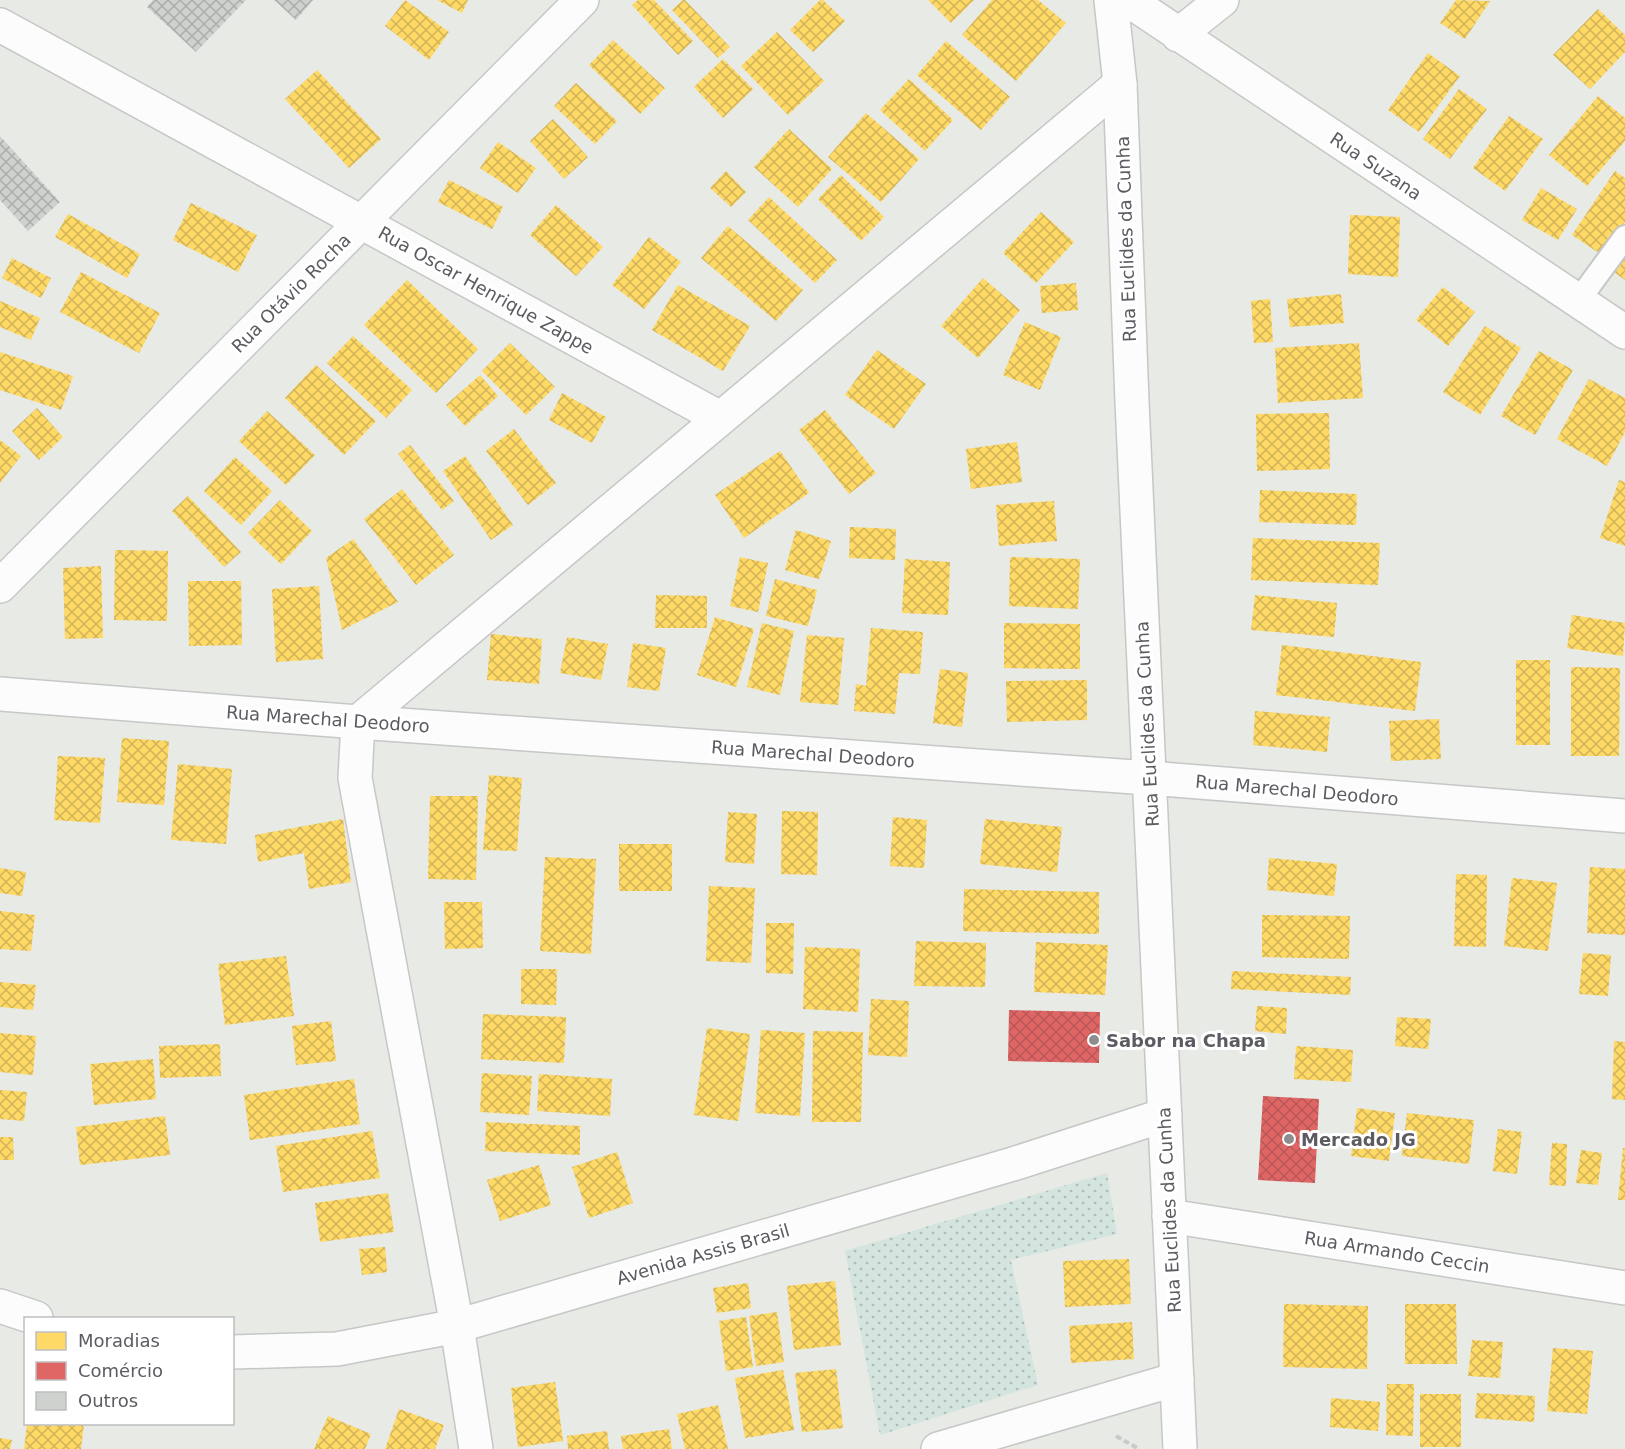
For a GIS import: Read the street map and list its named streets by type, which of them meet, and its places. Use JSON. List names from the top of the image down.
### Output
{
  "streets": {
    "street": [
      "Rua Suzana",
      "Rua Euclides da Cunha",
      "Rua Oscar Henrique Zappe",
      "Rua Otávio Rocha",
      "Rua Marechal Deodoro",
      "Rua Armando Ceccin",
      "Avenida Assis Brasil"
    ]
  },
  "crossings": [
    ["Rua Euclides da Cunha", "Rua Marechal Deodoro"],
    ["Rua Euclides da Cunha", "Rua Armando Ceccin"],
    ["Rua Euclides da Cunha", "Avenida Assis Brasil"],
    ["Rua Oscar Henrique Zappe", "Rua Otávio Rocha"]
  ],
  "places": ["Sabor na Chapa", "Mercado JG"],
  "legend": ["Moradias", "Comércio", "Outros"]
}
